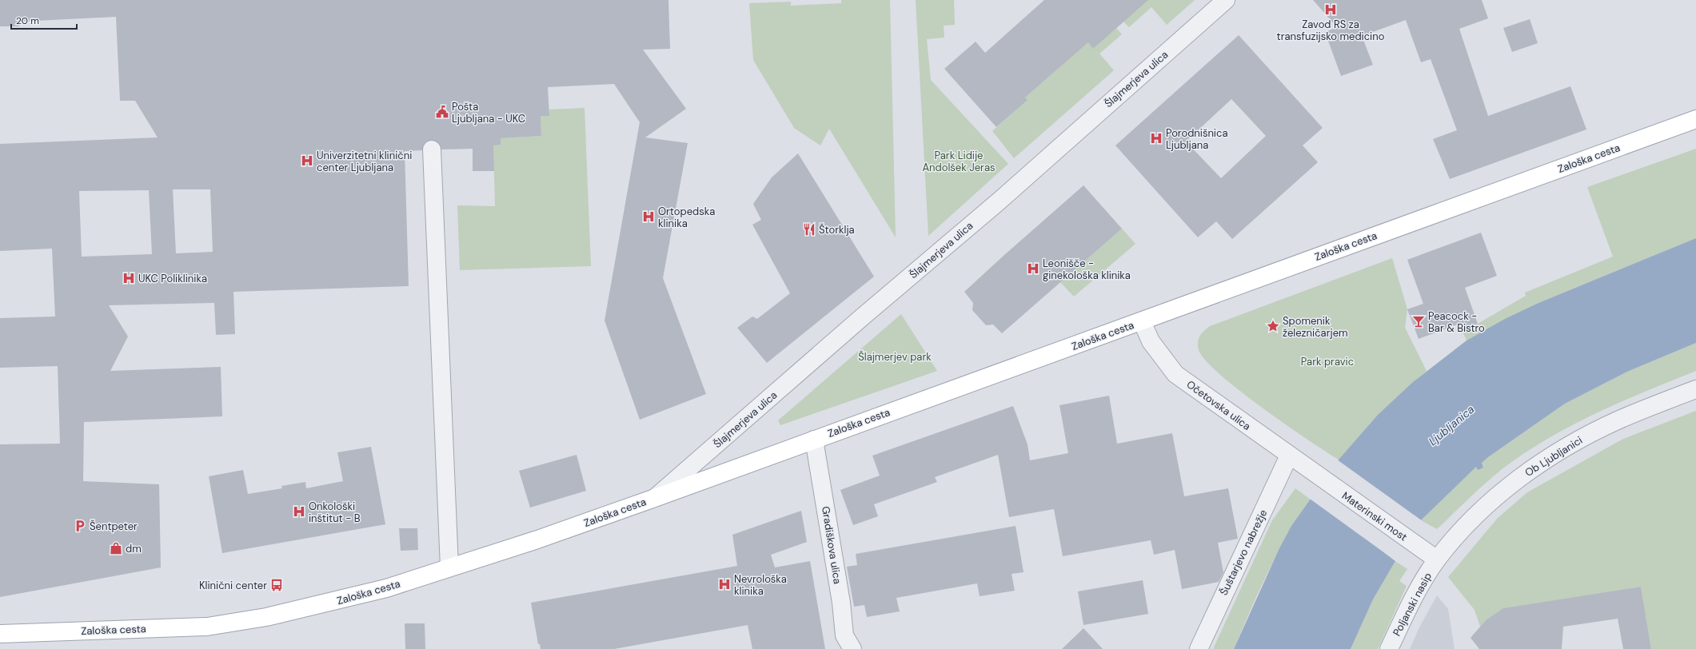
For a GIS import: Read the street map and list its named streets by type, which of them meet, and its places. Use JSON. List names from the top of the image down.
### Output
{
  "streets": {
    "main road": ["Zaloška cesta"],
    "street": [
      "Šlajmerjeva ulica",
      "Očetovska ulica",
      "Ob Ljubljanici",
      "Materinski most",
      "Gradiškova ulica",
      "Šuštarjevo nabrežje",
      "Poljanski nasip"
    ]
  },
  "crossings": [
    ["Šlajmerjeva ulica", "Zaloška cesta"],
    ["Zaloška cesta", "Očetovska ulica"],
    ["Zaloška cesta", "Gradiškova ulica"],
    ["Očetovska ulica", "Materinski most"],
    ["Očetovska ulica", "Šuštarjevo nabrežje"],
    ["Ob Ljubljanici", "Materinski most"],
    ["Ob Ljubljanici", "Poljanski nasip"],
    ["Materinski most", "Poljanski nasip"]
  ],
  "water": ["Ljubljanica"],
  "parks": ["Park Lidije Andolšek Jeras", "Šlajmerjev park", "Park pravic"],
  "places": {
    "hospital": [
      "Zavod RS za transfuzijsko medicino",
      "Porodnišnica Ljubljana",
      "Univerzitetni klinični center Ljubljana",
      "Ortopedska klinika",
      "Leonišče - ginekološka klinika",
      "UKC Poliklinika",
      "Onkološki inštitut - B",
      "Nevrološka klinika"
    ],
    "public building": ["Pošta Ljubljana - UKC"],
    "restaurant": ["Štorklja"],
    "bar": ["Peacock - Bar & Bistro"],
    "place": ["Spomenik železničarjem"],
    "parking": ["Šentpeter"],
    "shop": ["dm"],
    "bus stop": ["Klinični center"]
  },
  "scale_bar": "20 m"
}
